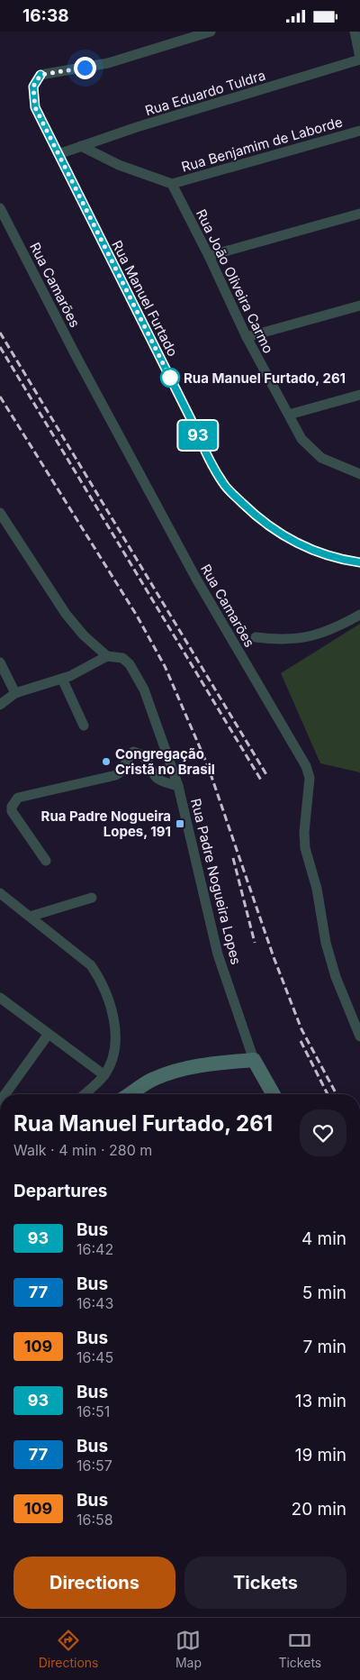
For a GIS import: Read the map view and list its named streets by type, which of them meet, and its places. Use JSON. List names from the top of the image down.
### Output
{
  "streets": {
    "street": [
      "Rua Eduardo Tuldra",
      "Rua Benjamim de Laborde",
      "Rua João Oliveira Carmo",
      "Rua Camarões",
      "Rua Manuel Furtado",
      "Rua Padre Nogueira Lopes"
    ]
  },
  "crossings": [
    ["Rua Eduardo Tuldra", "Rua Manuel Furtado"],
    ["Rua Benjamim de Laborde", "Rua João Oliveira Carmo"]
  ],
  "places": {
    "other": ["Rua Manuel Furtado, 261", "Congregação Cristã no Brasil"],
    "transit": ["Rua Padre Nogueira Lopes, 191"]
  },
  "lines": ["bus line 93"],
  "page": {
    "status": "16:38",
    "on_map": "93",
    "heading": [
      ["Rua Manuel Furtado, 261", "Walk · 4 min · 280 m"],
      "Departures"
    ],
    "list": [
      {
        "mark": "93",
        "name": "Bus",
        "note": "16:42",
        "value": "4 min"
      },
      {
        "mark": "77",
        "name": "Bus",
        "note": "16:43",
        "value": "5 min"
      },
      {
        "mark": "109",
        "name": "Bus",
        "note": "16:45",
        "value": "7 min"
      },
      {
        "mark": "93",
        "name": "Bus",
        "note": "16:51",
        "value": "13 min"
      },
      {
        "mark": "77",
        "name": "Bus",
        "note": "16:57",
        "value": "19 min"
      },
      {
        "mark": "109",
        "name": "Bus",
        "note": "16:58",
        "value": "20 min"
      }
    ],
    "buttons": ["Directions", "Tickets"],
    "tabs": ["Directions", "Map", "Tickets"]
  }
}
